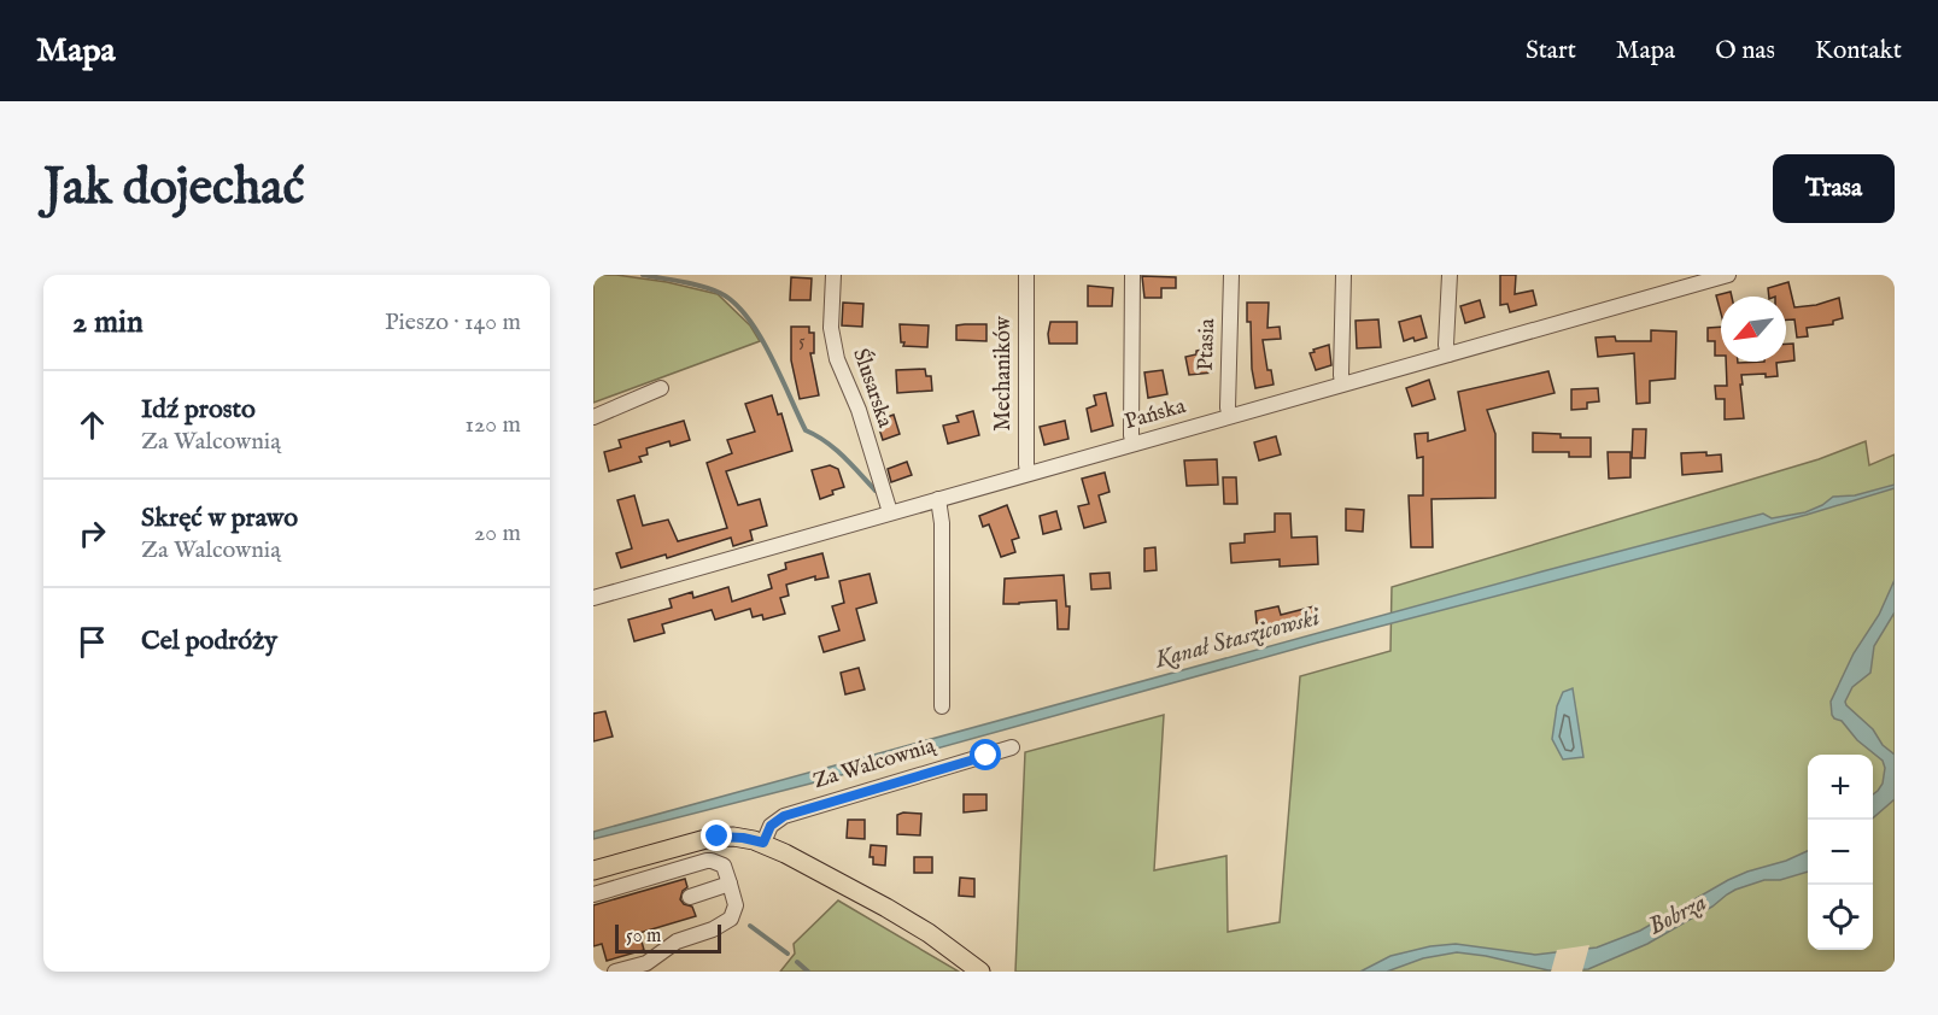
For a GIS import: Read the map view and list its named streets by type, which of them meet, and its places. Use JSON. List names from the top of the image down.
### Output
{
  "streets": {
    "street": [
      "Ptasia",
      "Mechaników",
      "Ślusarska",
      "Pańska",
      "Za Walcownią"
    ]
  },
  "crossings": [
    ["Ptasia", "Pańska"],
    ["Mechaników", "Pańska"],
    ["Ślusarska", "Pańska"]
  ],
  "water": ["Kanał Staszicowski", "Bobrza"],
  "house_numbers": ["5"],
  "scale_bar": "50 m",
  "north": "bottom left",
  "page": {
    "header": "Mapa",
    "nav": [
      "Start",
      "Mapa",
      "O nas",
      "Kontakt"
    ],
    "buttons": "Trasa",
    "title": "Jak dojechać",
    "heading": ["2 min", "Pieszo · 140 m"],
    "list": [
      ["Idź prosto", "Za Walcownią", "120 m"],
      ["Skręć w prawo", "Za Walcownią", "20 m"],
      "Cel podróży"
    ],
    "map_buttons": ["+", "−"],
    "scale": "50 m"
  }
}
